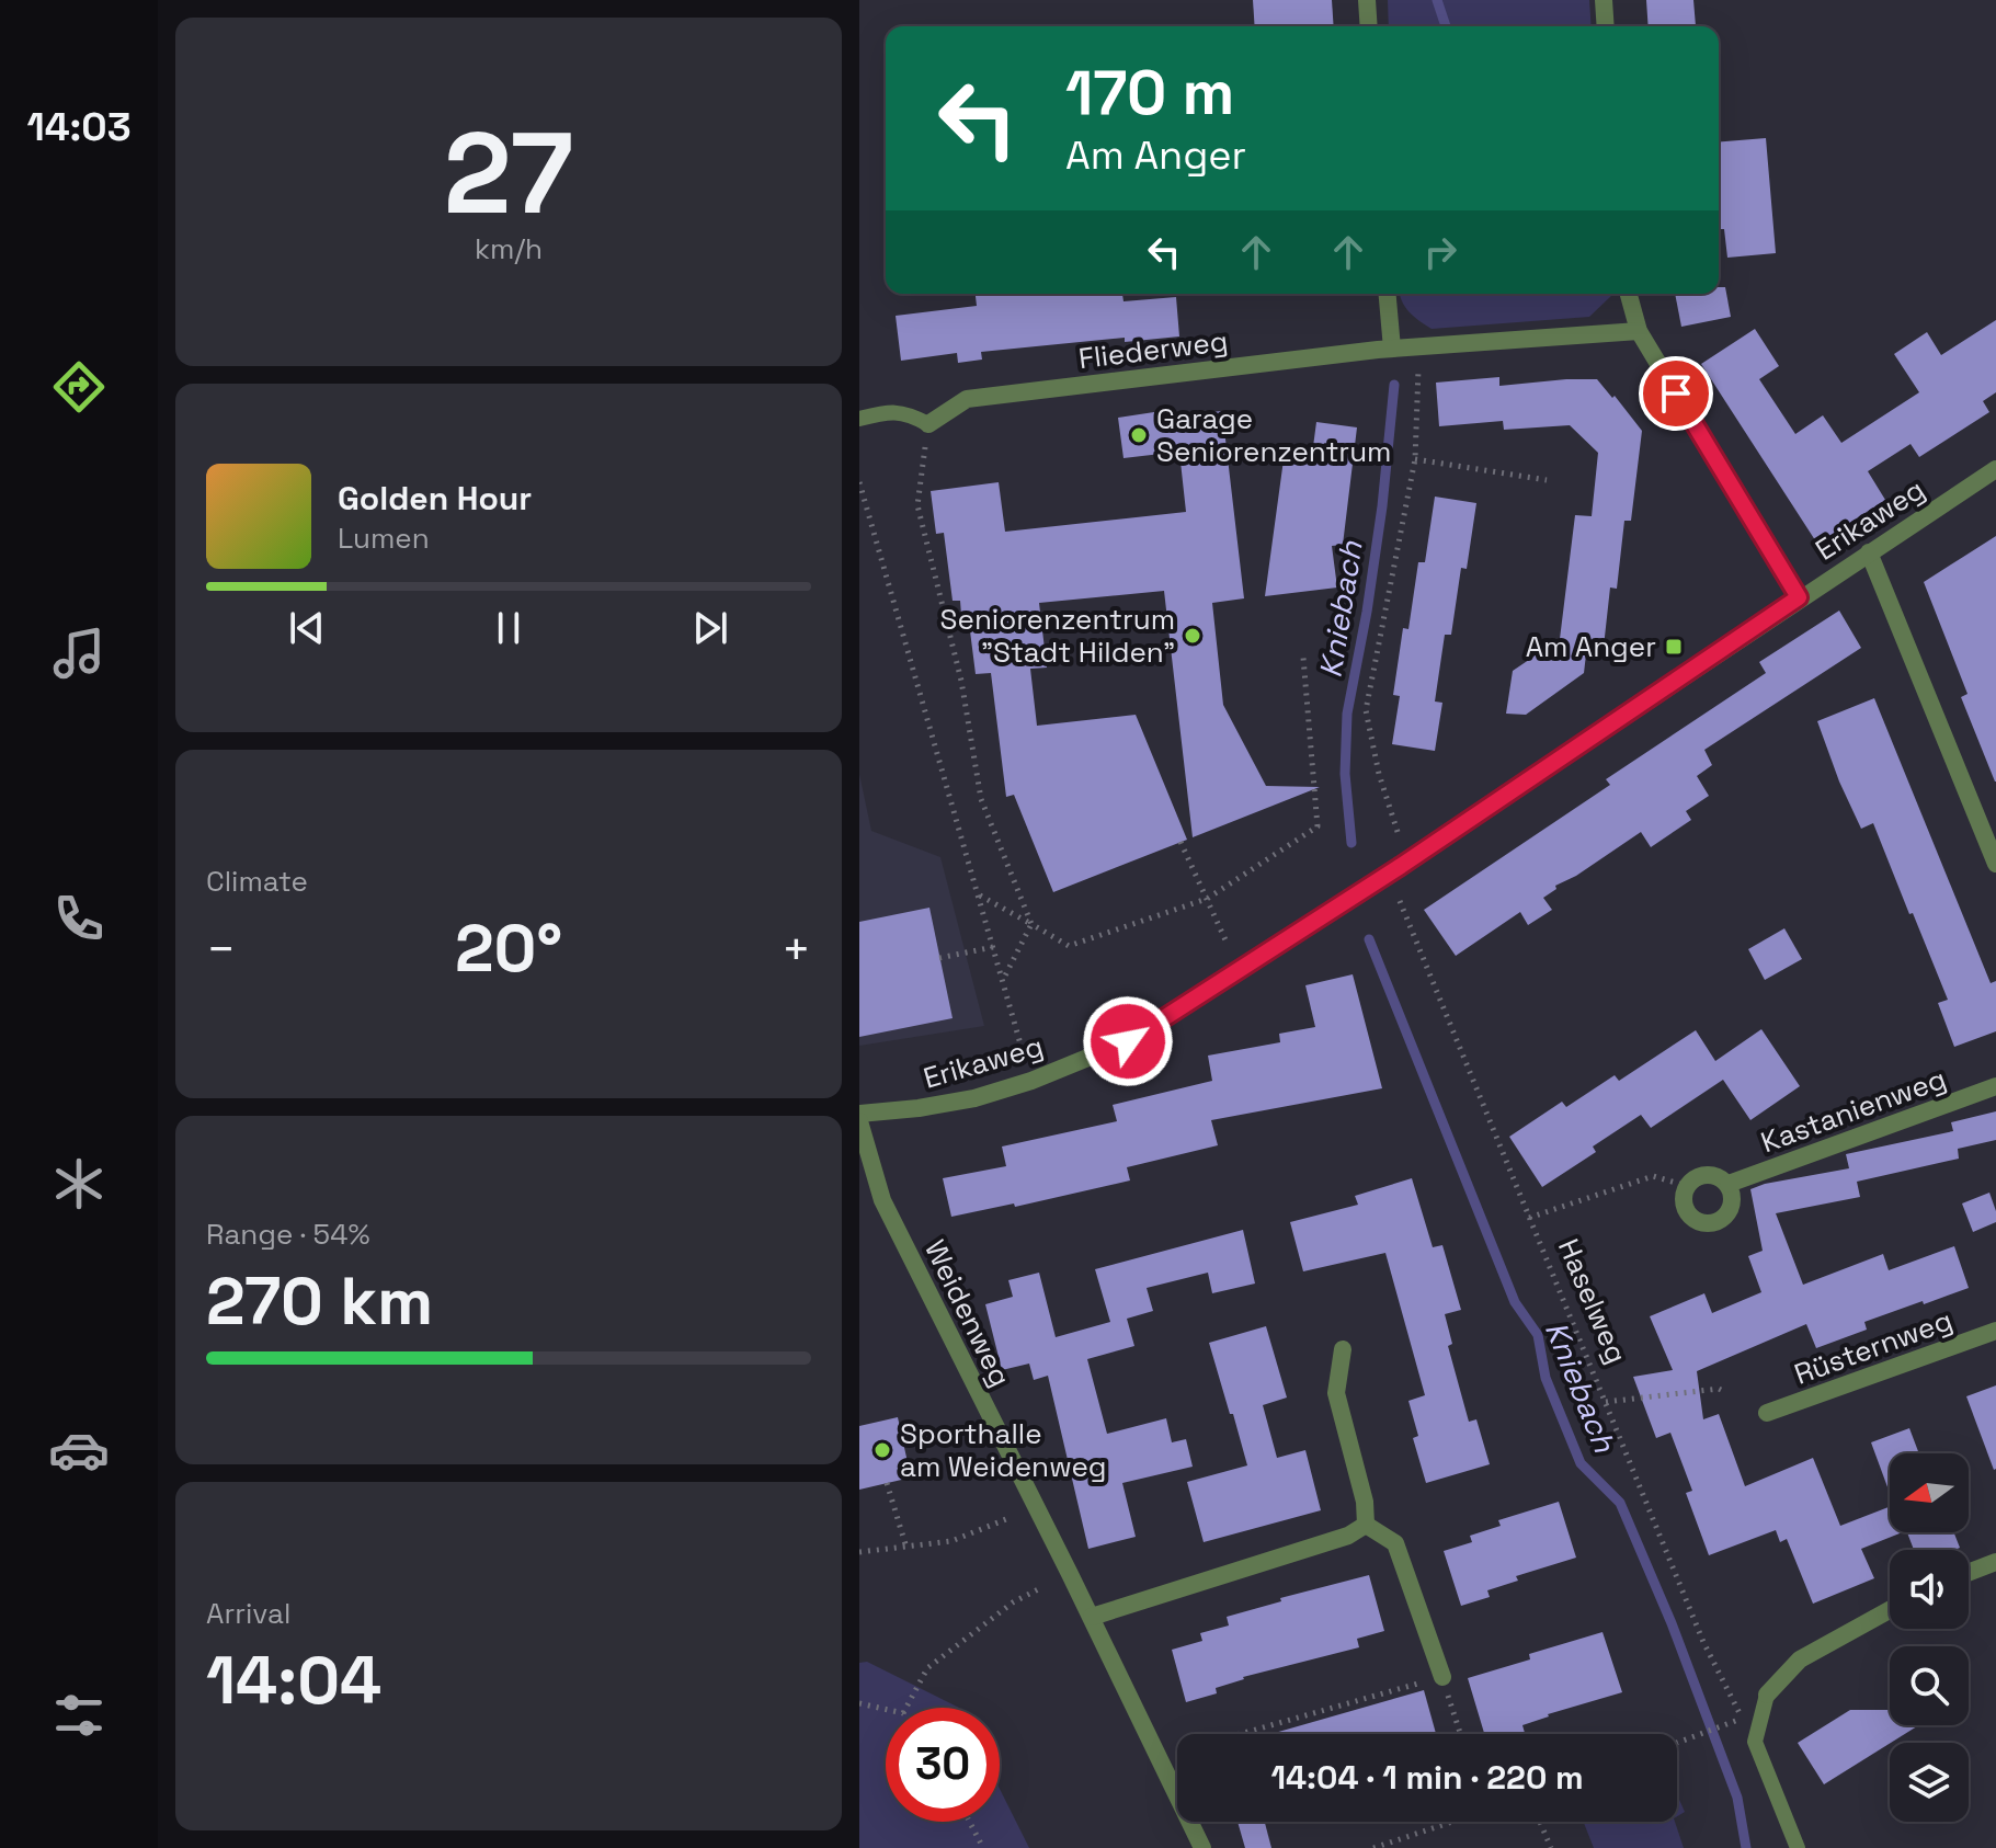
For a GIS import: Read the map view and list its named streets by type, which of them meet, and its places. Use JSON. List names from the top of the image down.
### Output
{
  "streets": {
    "street": [
      "Fliederweg",
      "Erikaweg",
      "Kastanienweg",
      "Weidenweg",
      "Rüsternweg"
    ],
    "path": ["Haselweg"]
  },
  "water": ["Kniebach"],
  "places": {
    "other": ["Garage Seniorenzentrum", "Seniorenzentrum \"Stadt Hilden\"", "Sporthalle am Weidenweg"],
    "transit": ["Am Anger"]
  },
  "north": "left",
  "page": {
    "tabs": "14:03",
    "tile": [
      ["27", "km/h"],
      "Climate",
      ["Range · 54%", "270 km"],
      ["Arrival", "14:04"]
    ],
    "turn": ["170 m", "Am Anger"],
    "song": ["Golden Hour", "Lumen"],
    "heat": ["−", "20°", "+"],
    "limit": "30",
    "trip": "14:04 · 1 min · 220 m"
  }
}
